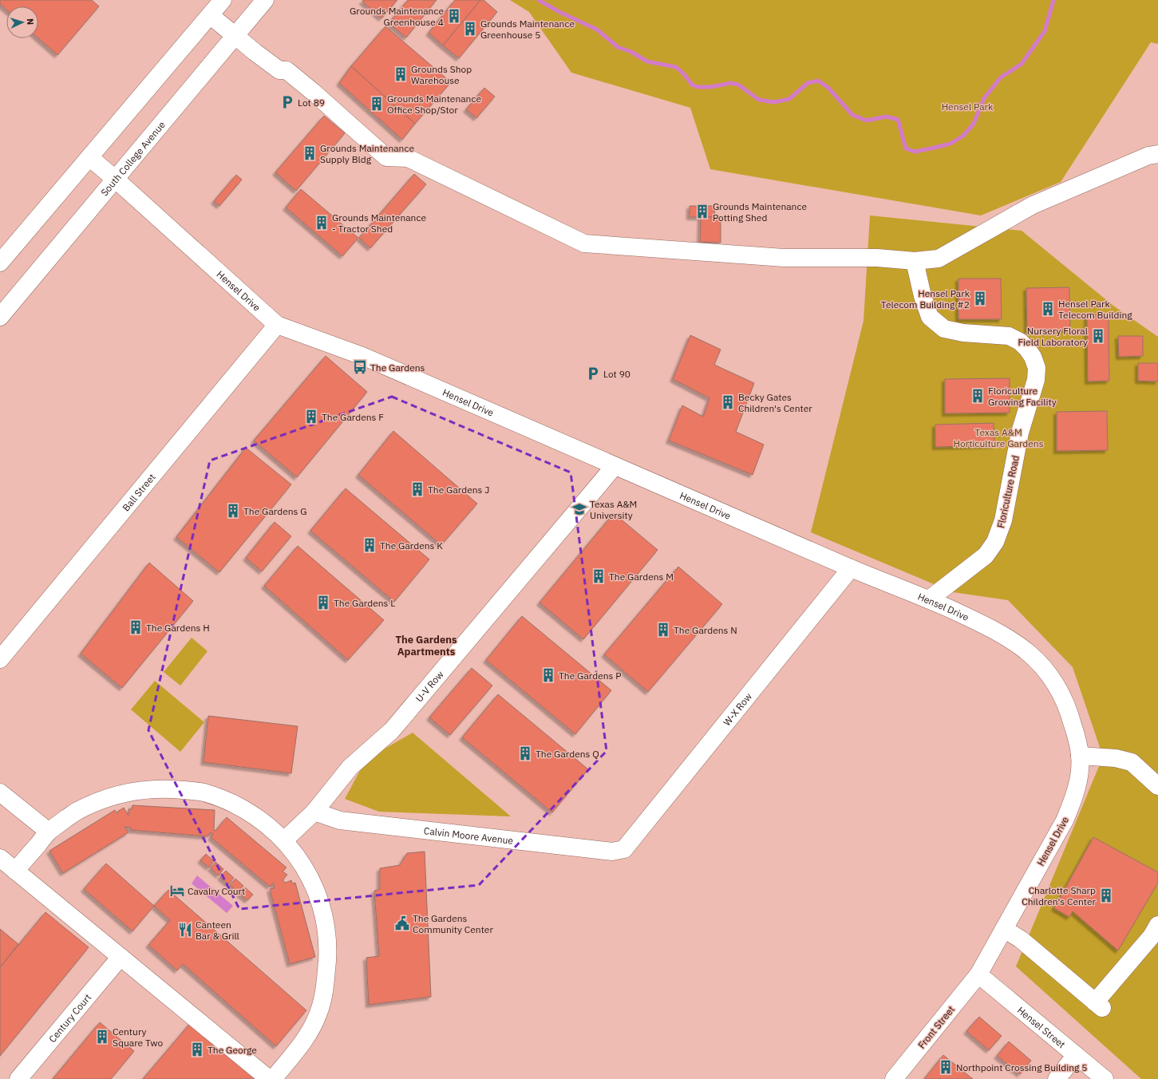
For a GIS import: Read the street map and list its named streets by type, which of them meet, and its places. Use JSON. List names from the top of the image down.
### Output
{
  "streets": {
    "street": [
      "South College Avenue",
      "Hensel Drive",
      "Ball Street",
      "Floriculture Road",
      "U-V Row",
      "W-X Row",
      "Calvin Moore Avenue",
      "Century Court",
      "Front Street",
      "Hensel Street"
    ]
  },
  "crossings": [
    ["South College Avenue", "Hensel Drive"],
    ["Hensel Drive", "Ball Street"],
    ["Hensel Drive", "Floriculture Road"],
    ["Hensel Drive", "U-V Row"],
    ["Hensel Drive", "W-X Row"],
    ["Hensel Drive", "Front Street"],
    ["Hensel Drive", "Hensel Street"],
    ["U-V Row", "Calvin Moore Avenue"],
    ["W-X Row", "Calvin Moore Avenue"],
    ["Front Street", "Hensel Street"]
  ],
  "districts": ["The Gardens Apartments"],
  "parks": ["Hensel Park", "Texas A&M Horticulture Gardens"],
  "places": {
    "building": [
      "Grounds Maintenance Greenhouse 4",
      "Grounds Maintenance Greenhouse 5",
      "Grounds Shop Warehouse",
      "Grounds Maintenance Office Shop/Stor",
      "Grounds Maintenance Supply Bldg",
      "Grounds Maintenance Potting Shed",
      "Grounds Maintenance - Tractor Shed",
      "Hensel Park Telecom Building #2",
      "Hensel Park Telecom Building",
      "Nursery Floral Field Laboratory",
      "Floriculture Growing Facility",
      "Becky Gates Children's Center",
      "The Gardens F",
      "The Gardens J",
      "The Gardens G",
      "The Gardens K",
      "The Gardens M",
      "The Gardens L",
      "The Gardens H",
      "The Gardens N",
      "The Gardens P",
      "The Gardens Q",
      "Charlotte Sharp Children's Center",
      "Century Square Two",
      "The George",
      "Northpoint Crossing Building 5"
    ],
    "parking": ["Lot 89", "Lot 90"],
    "bus stop": ["The Gardens"],
    "school or university": ["Texas A&M University"],
    "hotel": ["Cavalry Court"],
    "public building": ["The Gardens Community Center"],
    "restaurant": ["Canteen Bar & Grill"]
  },
  "north": "right"
}
